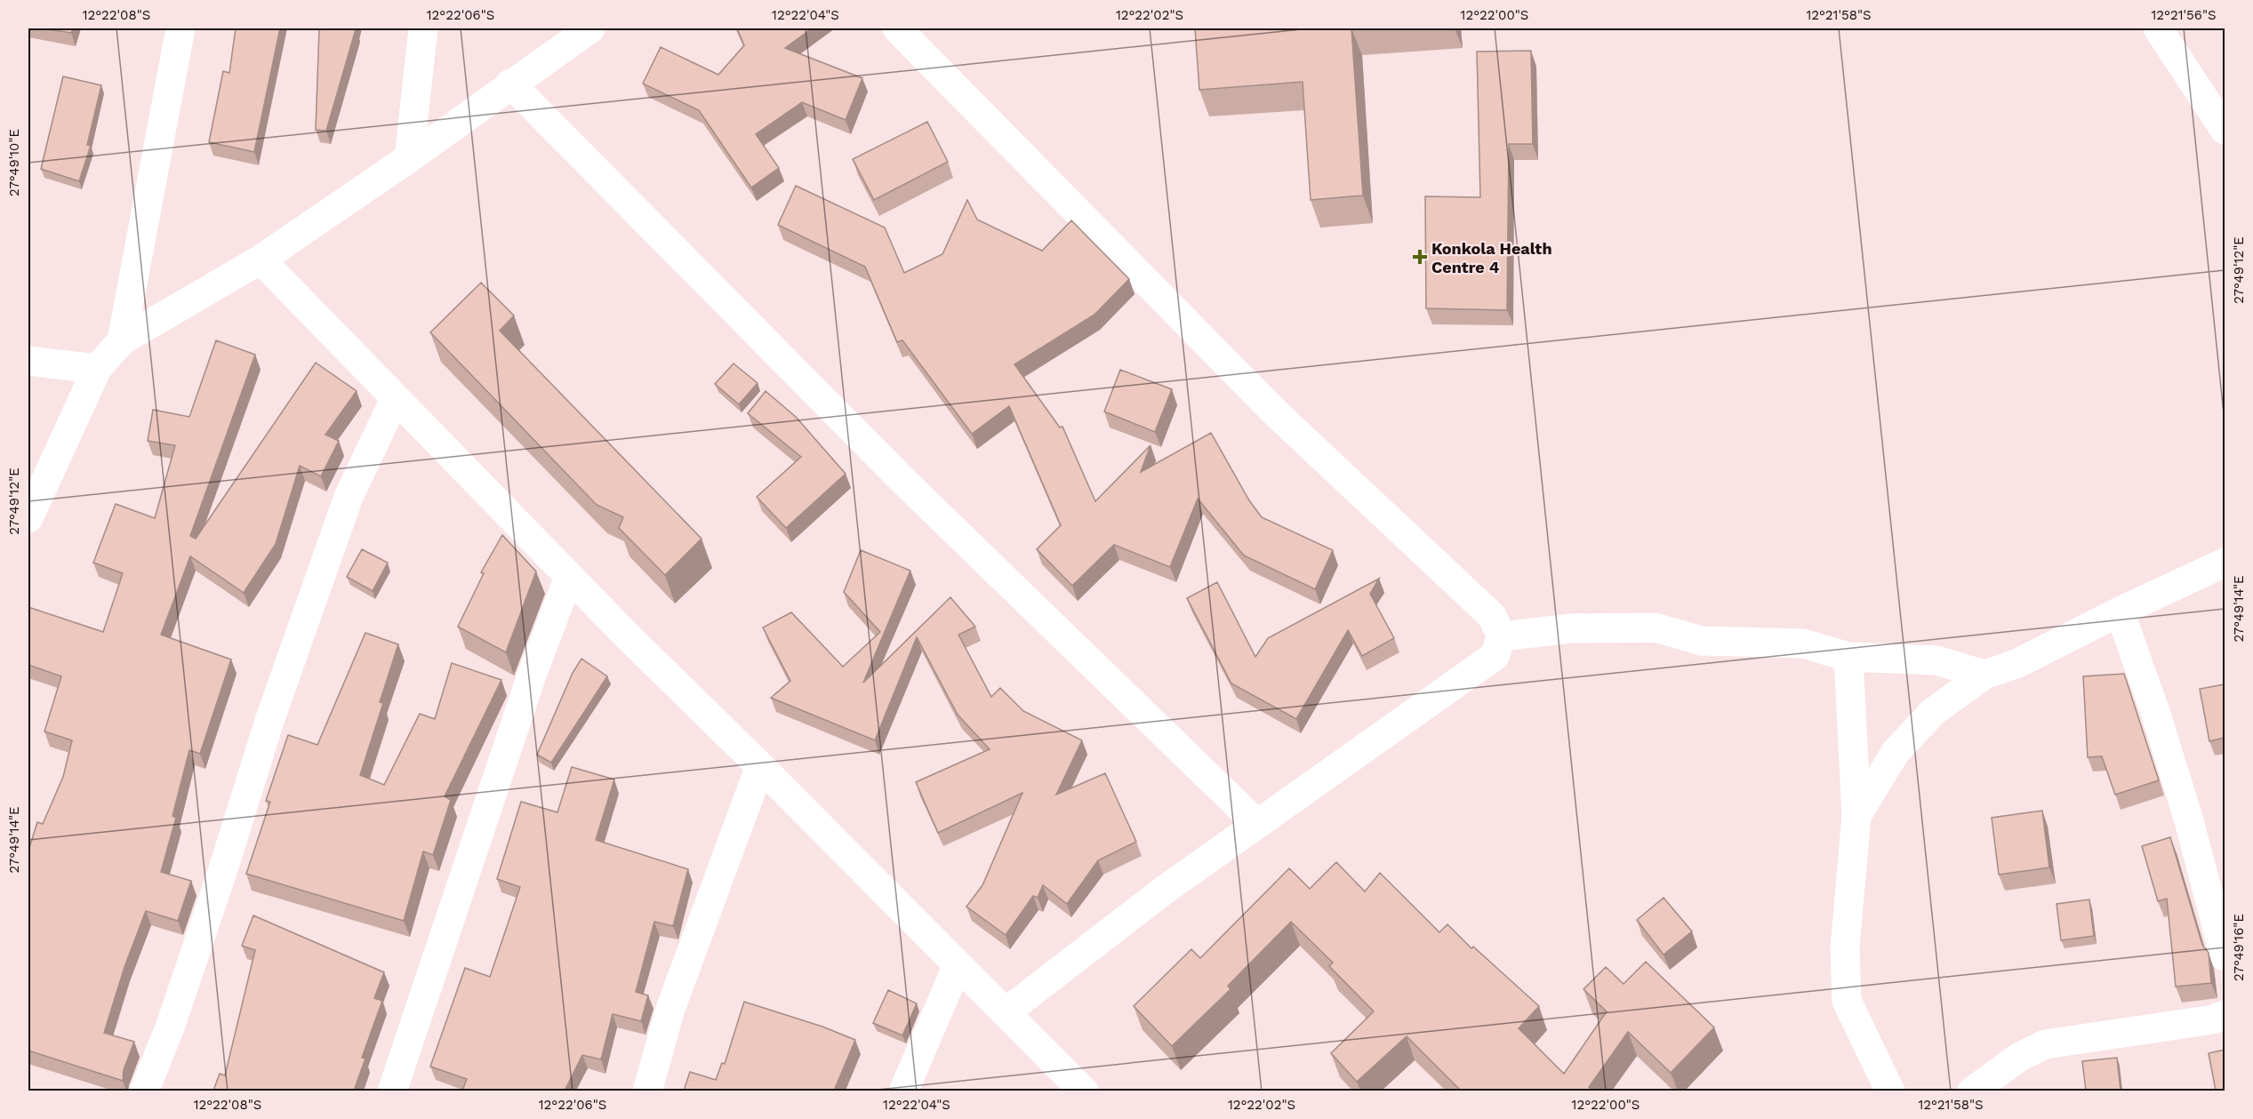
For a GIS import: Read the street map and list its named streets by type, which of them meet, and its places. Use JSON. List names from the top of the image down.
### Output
{
  "places": {
    "health": ["Konkola Health Centre 4"]
  },
  "coordinates": [
    "12°22'08\"S",
    "12°22'06\"S",
    "12°22'04\"S",
    "12°22'02\"S",
    "12°22'00\"S",
    "12°21'58\"S",
    "12°21'56\"S",
    "27°49'10\"E",
    "27°49'12\"E",
    "27°49'14\"E",
    "27°49'16\"E"
  ]
}
